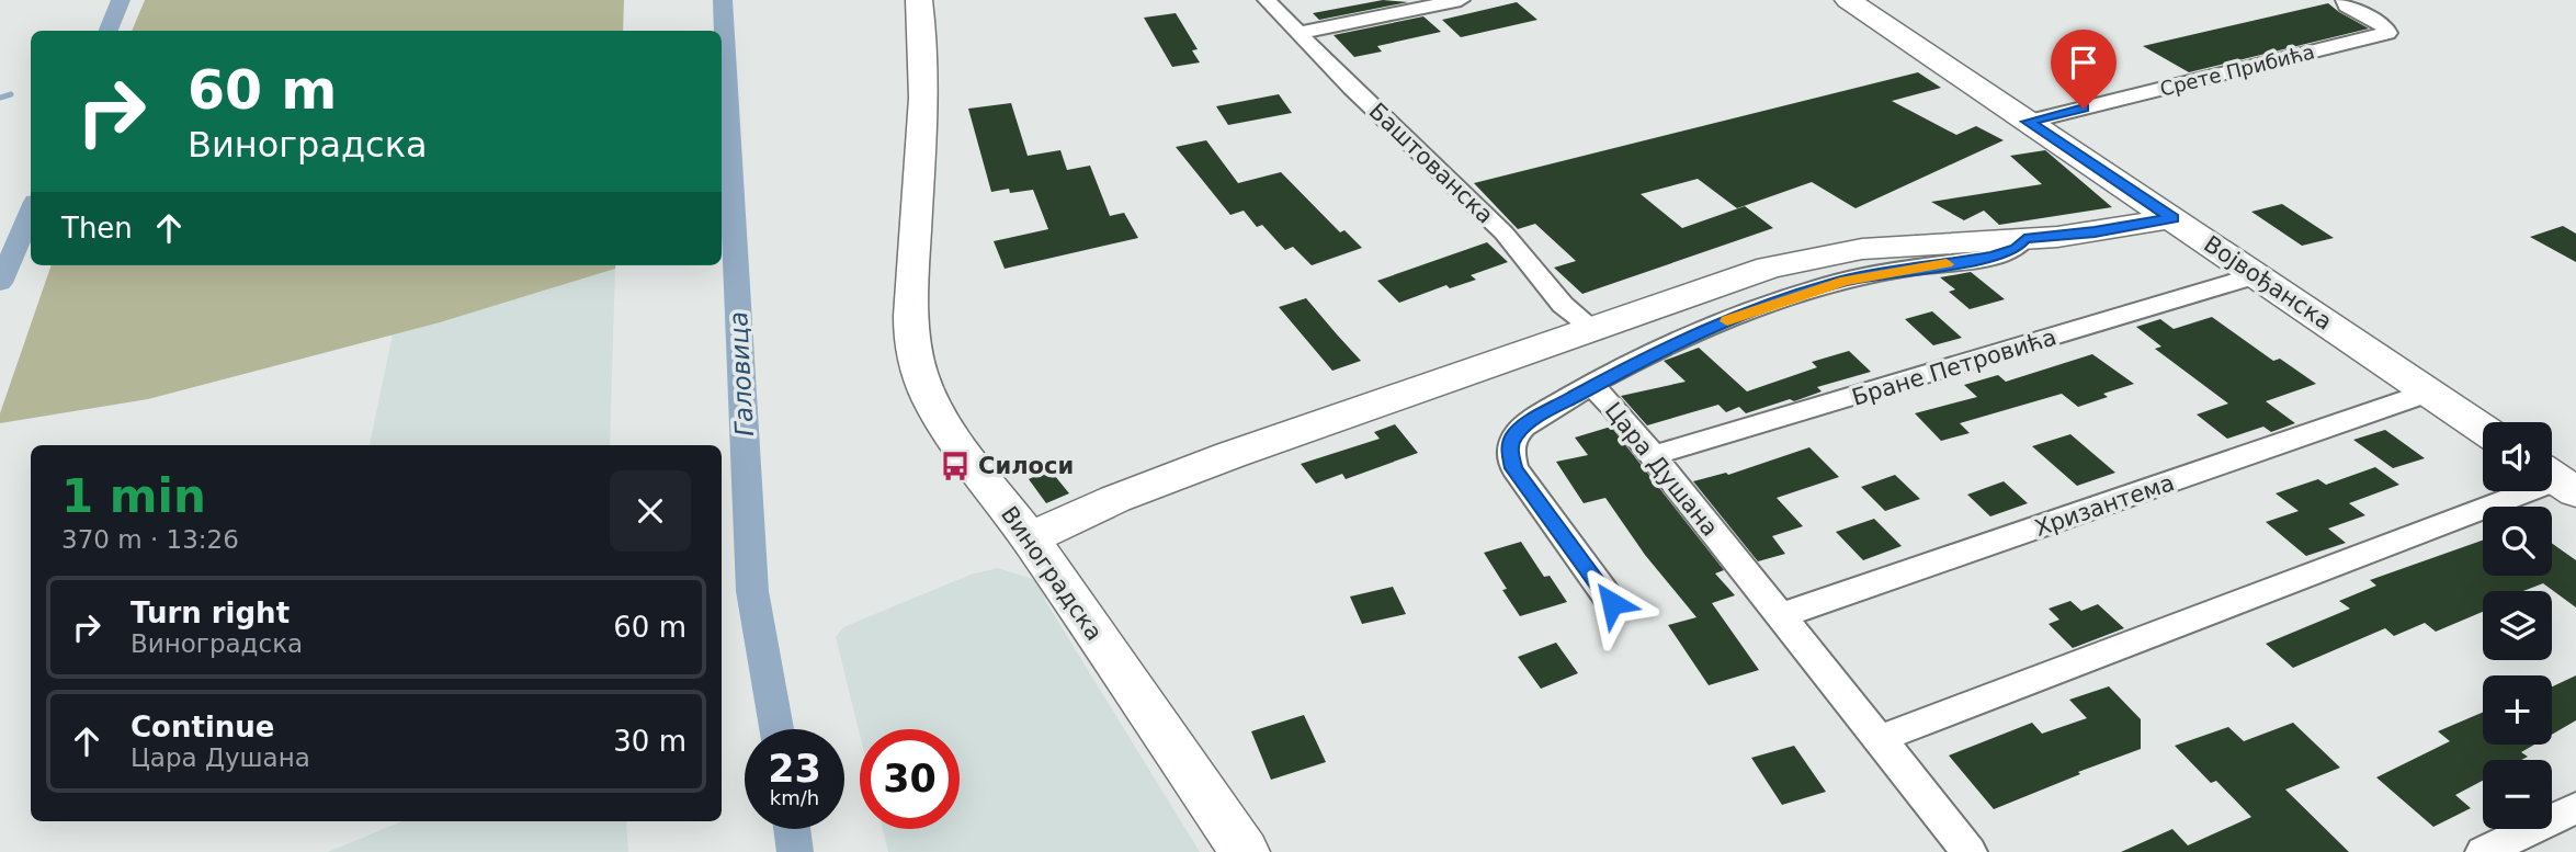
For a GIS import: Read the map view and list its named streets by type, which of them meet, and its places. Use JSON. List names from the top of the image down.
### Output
{
  "streets": {
    "street": [
      "Срете Прибића",
      "Баштованска",
      "Војвођанска",
      "Бране Петровића",
      "Цара Душана",
      "Хризантема",
      "Виноградска"
    ]
  },
  "crossings": [
    ["Срете Прибића", "Војвођанска"],
    ["Војвођанска", "Бране Петровића"],
    ["Војвођанска", "Цара Душана"],
    ["Војвођанска", "Хризантема"],
    ["Бране Петровића", "Цара Душана"],
    ["Цара Душана", "Хризантема"]
  ],
  "water": ["Галовица"],
  "places": {
    "bus stop": ["Силоси"]
  },
  "page": {
    "turn": ["60 m", "Виноградска"],
    "then": "Then",
    "map_buttons": ["+", "−"],
    "heading": ["1 min", "370 m · 13:26"],
    "list": [
      {
        "name": "Turn right",
        "note": "Виноградска",
        "value": "60 m"
      },
      {
        "name": "Continue",
        "note": "Цара Душана",
        "value": "30 m"
      }
    ],
    "speed": "23 km/h",
    "limit": "30"
  }
}
